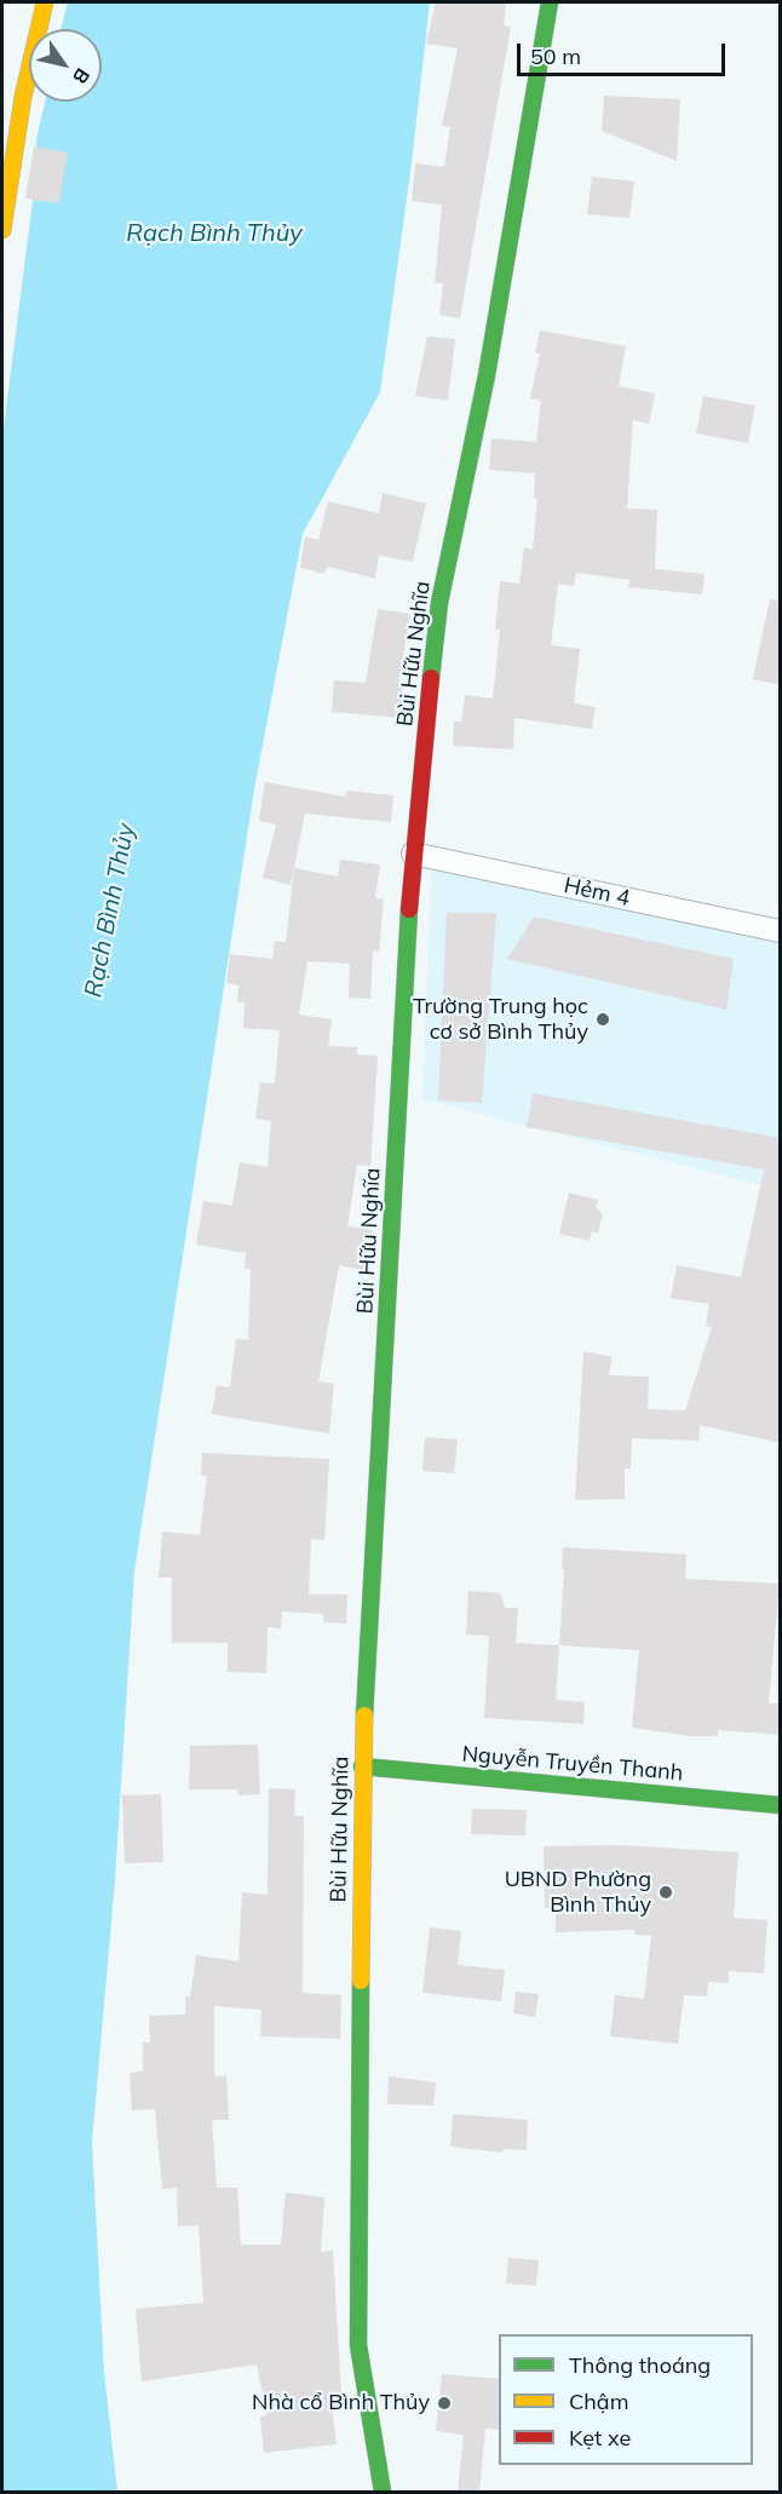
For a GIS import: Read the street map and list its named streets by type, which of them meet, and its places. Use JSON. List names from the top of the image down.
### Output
{
  "streets": {
    "main road": ["Bùi Hữu Nghĩa", "Nguyễn Truyền Thanh"],
    "street": ["Hẻm 4"]
  },
  "crossings": [
    ["Bùi Hữu Nghĩa", "Hẻm 4"],
    ["Bùi Hữu Nghĩa", "Nguyễn Truyền Thanh"]
  ],
  "water": ["Rạch Bình Thủy"],
  "places": ["Trường Trung học cơ sở Bình Thủy", "UBND Phường Bình Thủy", "Nhà cổ Bình Thủy"],
  "legend": ["Thông thoáng", "Chậm", "Kẹt xe"],
  "scale_bar": "50 m",
  "north": "bottom right"
}
